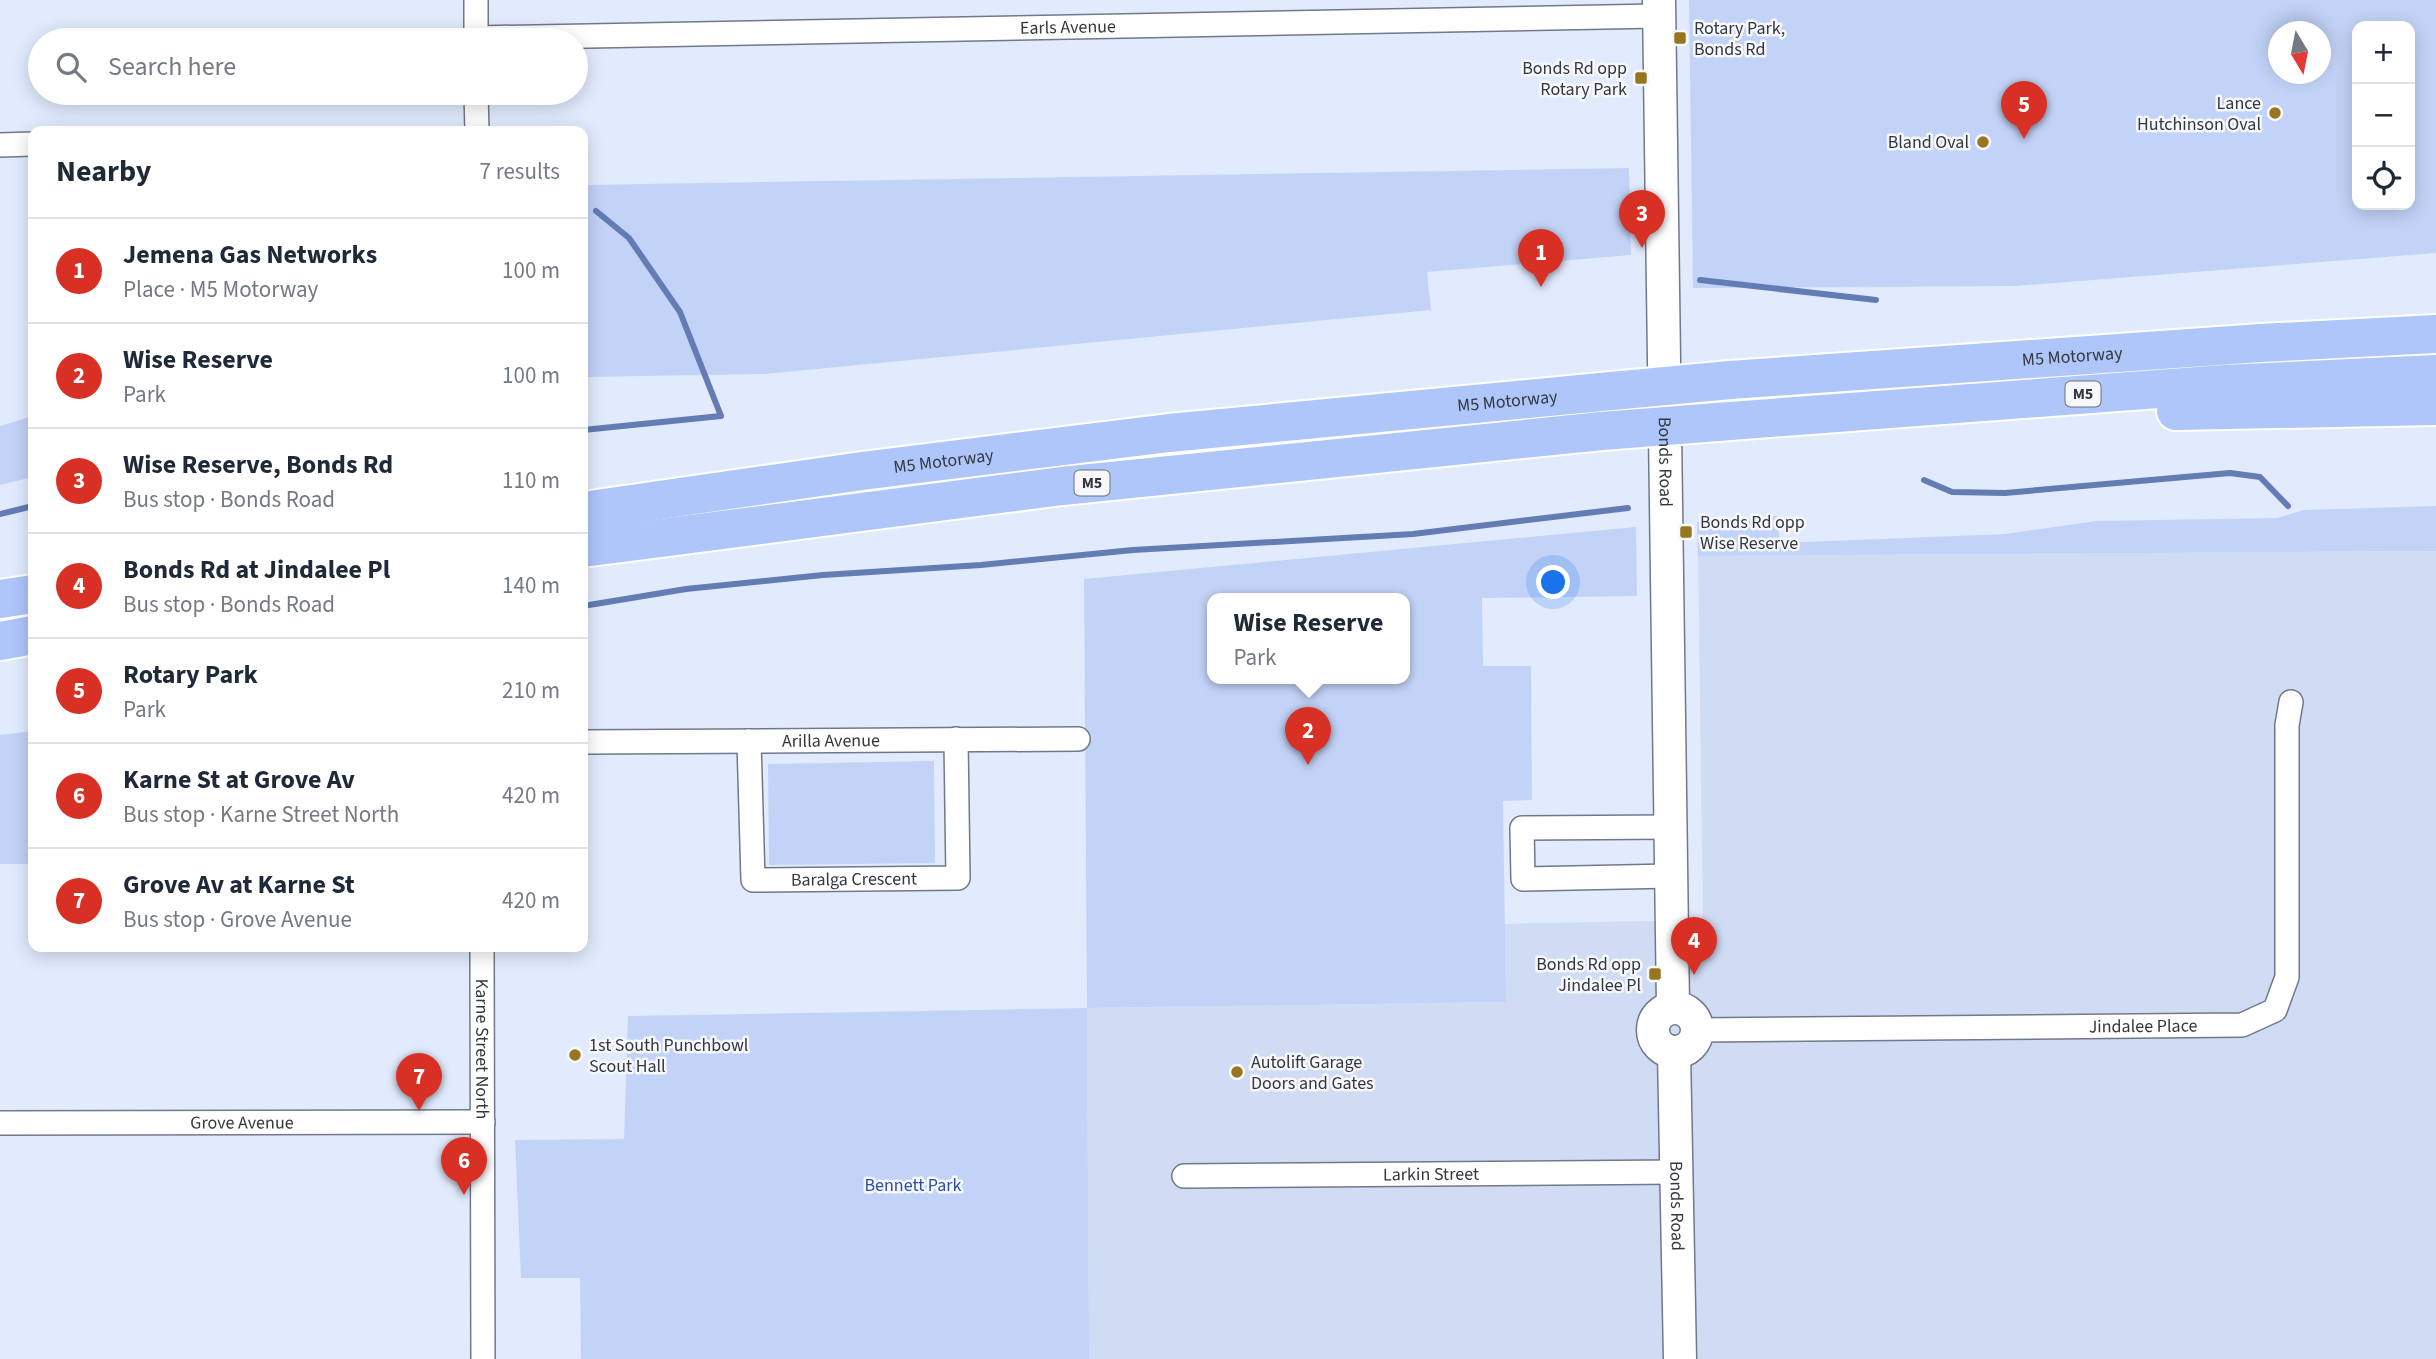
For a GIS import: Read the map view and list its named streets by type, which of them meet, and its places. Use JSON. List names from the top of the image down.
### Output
{
  "streets": {
    "highway": ["M5 Motorway", "M5"],
    "main road": ["Bonds Road"],
    "street": [
      "Earls Avenue",
      "Arilla Avenue",
      "Baralga Crescent",
      "Jindalee Place",
      "Karne Street North",
      "Grove Avenue",
      "Larkin Street"
    ]
  },
  "crossings": [
    ["Earls Avenue", "Bonds Road"],
    ["M5 Motorway", "M5"],
    ["Bonds Road", "Jindalee Place"],
    ["Bonds Road", "Larkin Street"],
    ["Arilla Avenue", "Baralga Crescent"],
    ["Karne Street North", "Grove Avenue"]
  ],
  "parks": ["Bennett Park"],
  "places": {
    "transit": [
      "Rotary Park, Bonds Rd",
      "Bonds Rd opp Rotary Park",
      "Bonds Rd opp Wise Reserve",
      "Bonds Rd opp Jindalee Pl"
    ],
    "other": [
      "Lance Hutchinson Oval",
      "Bland Oval",
      "1st South Punchbowl Scout Hall",
      "Autolift Garage Doors and Gates"
    ]
  },
  "north": "bottom",
  "page": {
    "map_buttons": ["+", "−"],
    "search": "Search here",
    "pins": [
      "5",
      "3",
      "1",
      "2",
      "4",
      "7",
      "6"
    ],
    "heading": ["Nearby", "7 results"],
    "list": [
      {
        "mark": "1",
        "name": "Jemena Gas Networks",
        "note": "Place · M5 Motorway",
        "value": "100 m"
      },
      {
        "mark": "2",
        "name": "Wise Reserve",
        "note": "Park",
        "value": "100 m"
      },
      {
        "mark": "3",
        "name": "Wise Reserve, Bonds Rd",
        "note": "Bus stop · Bonds Road",
        "value": "110 m"
      },
      {
        "mark": "4",
        "name": "Bonds Rd at Jindalee Pl",
        "note": "Bus stop · Bonds Road",
        "value": "140 m"
      },
      {
        "mark": "5",
        "name": "Rotary Park",
        "note": "Park",
        "value": "210 m"
      },
      {
        "mark": "6",
        "name": "Karne St at Grove Av",
        "note": "Bus stop · Karne Street North",
        "value": "420 m"
      },
      {
        "mark": "7",
        "name": "Grove Av at Karne St",
        "note": "Bus stop · Grove Avenue",
        "value": "420 m"
      }
    ],
    "popup": ["Wise Reserve", "Park"]
  }
}
